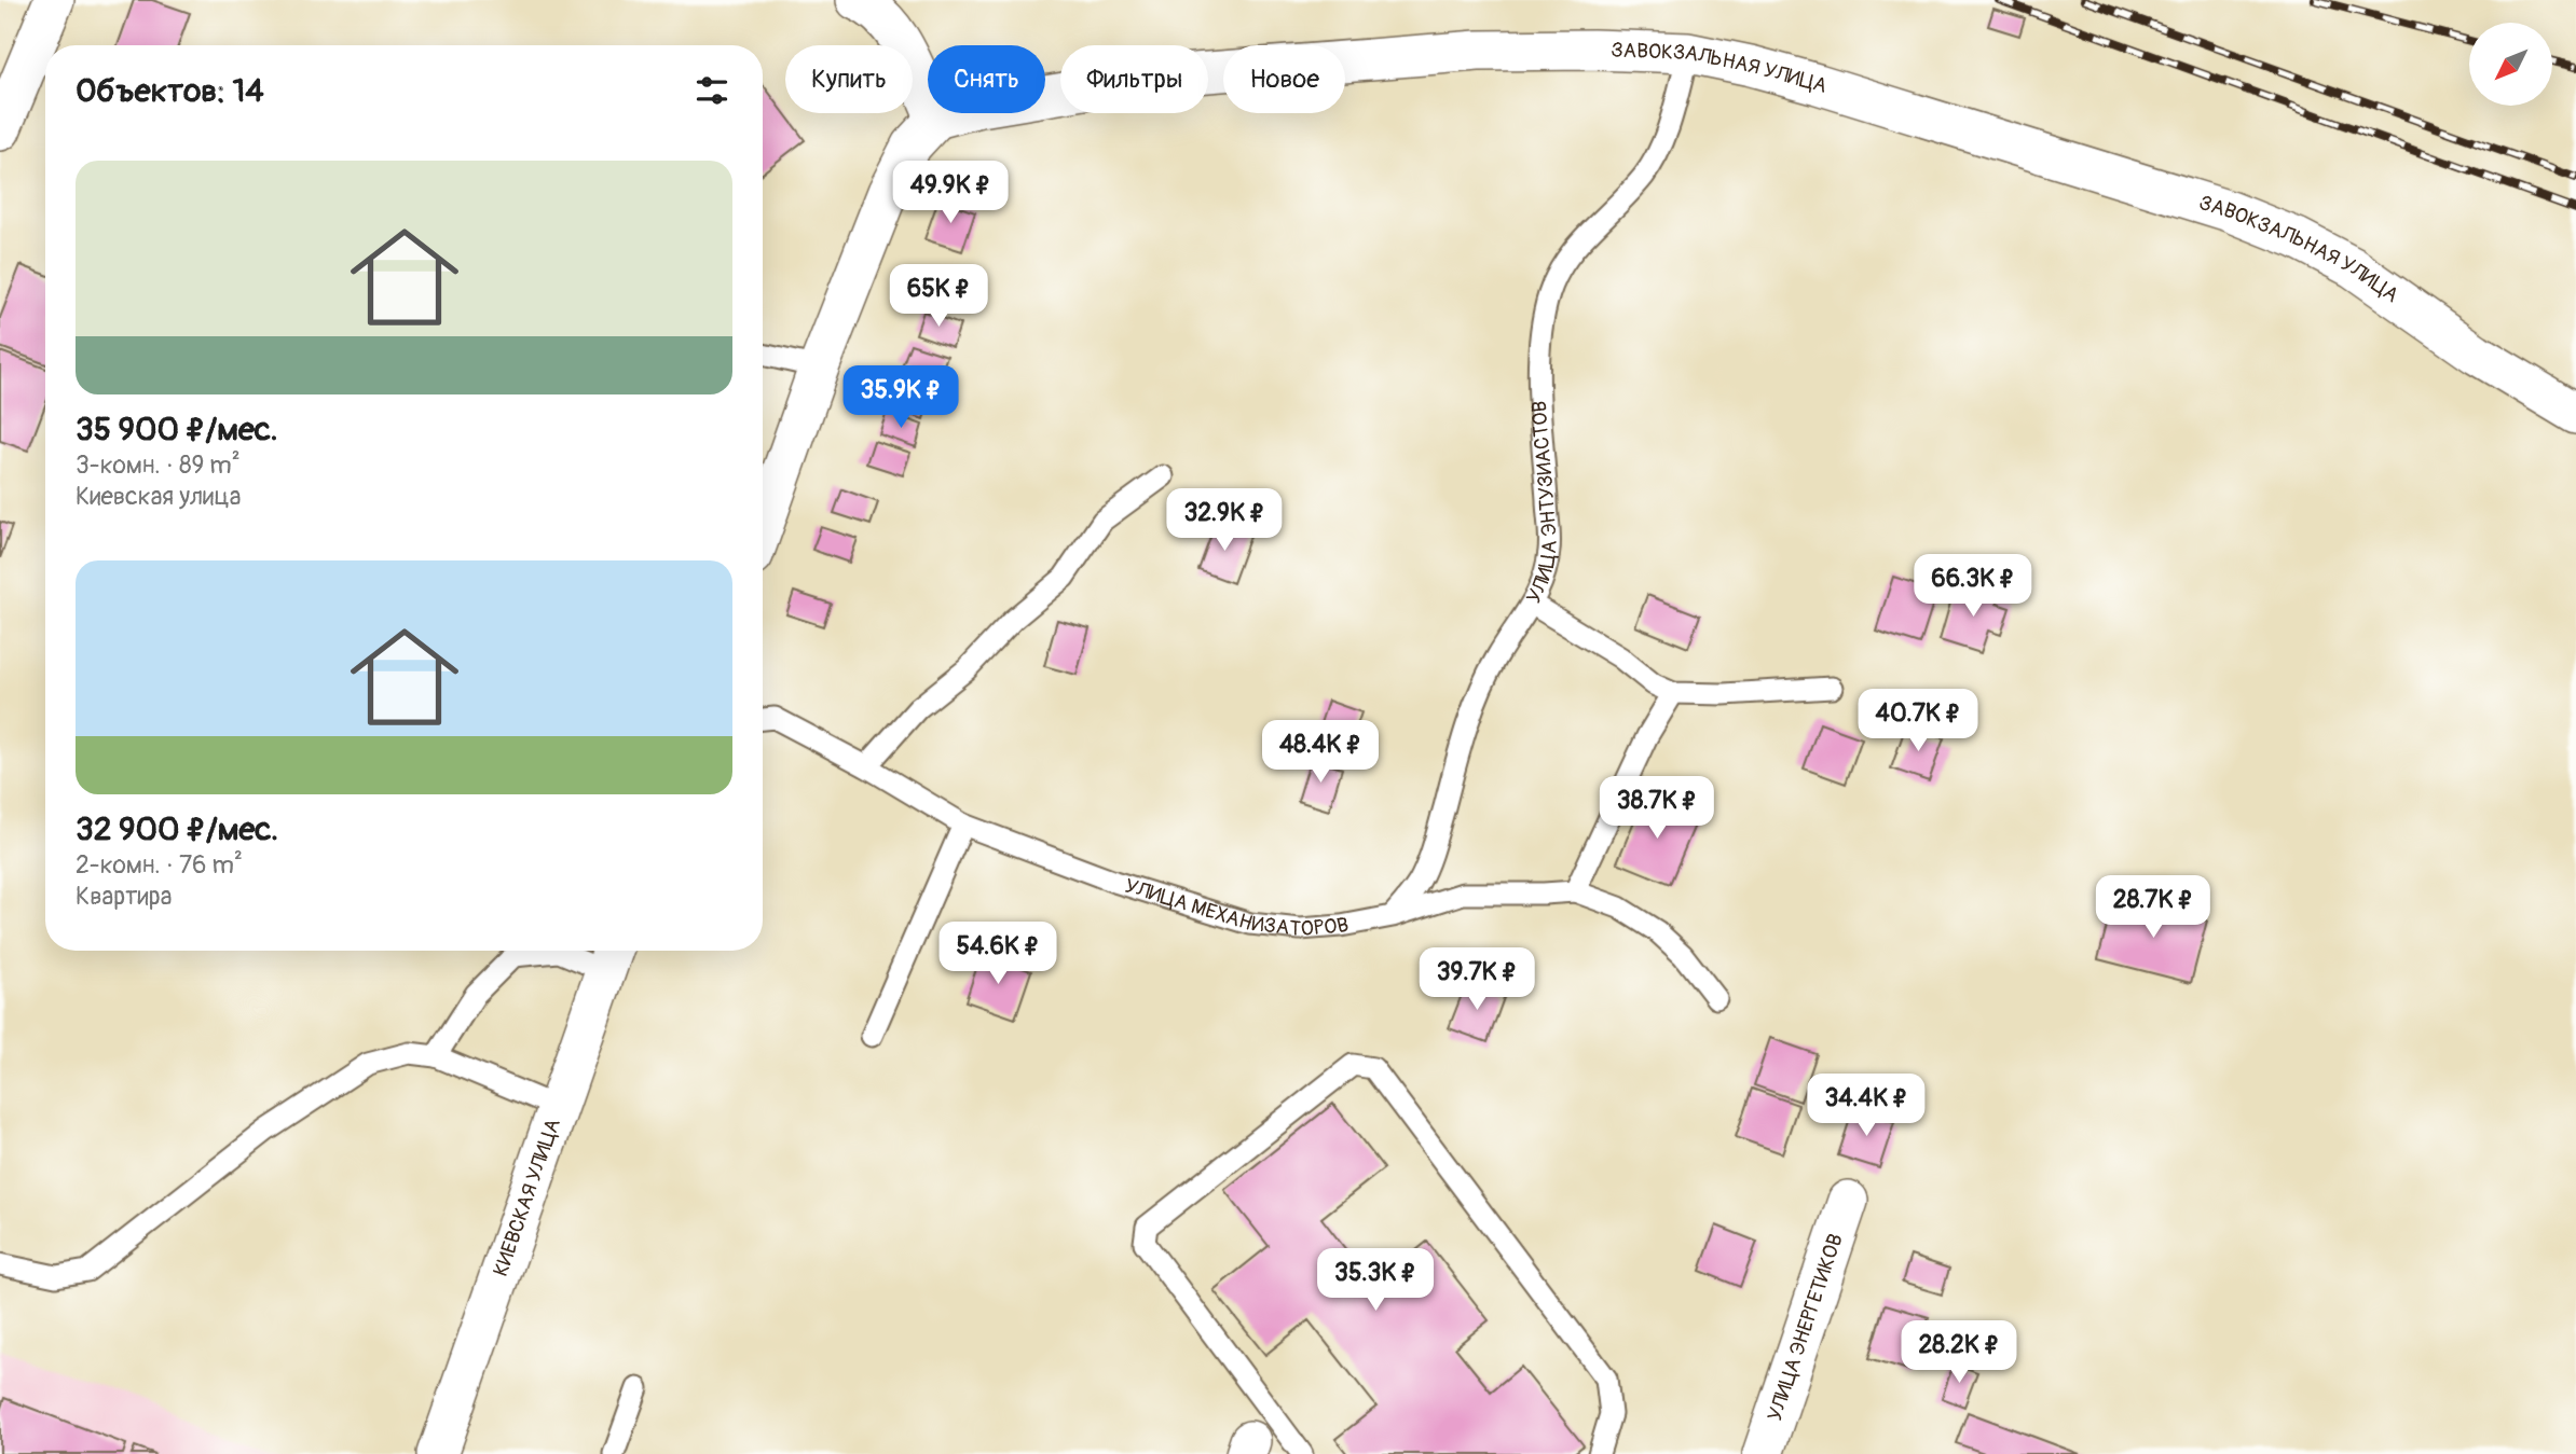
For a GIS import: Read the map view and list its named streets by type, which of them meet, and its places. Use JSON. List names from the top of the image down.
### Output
{
  "streets": {
    "street": ["ЗАВОКЗАЛЬНАЯ УЛИЦА", "КИЕВСКАЯ УЛИЦА", "УЛИЦА ЭНЕРГЕТИКОВ"],
    "lane": ["УЛИЦА ЭНТУЗИАСТОВ", "УЛИЦА МЕХАНИЗАТОРОВ"]
  },
  "crossings": [
    ["ЗАВОКЗАЛЬНАЯ УЛИЦА", "УЛИЦА ЭНТУЗИАСТОВ"],
    ["УЛИЦА ЭНТУЗИАСТОВ", "УЛИЦА МЕХАНИЗАТОРОВ"]
  ],
  "north": "bottom left",
  "page": {
    "chip": [
      "Купить",
      "Снять",
      "Фильтры",
      "Новое"
    ],
    "heading": "Объектов: 14",
    "list": [
      {
        "name": "35 900 ₽/мес.",
        "note": "3-комн. · 89 m² · Киевская улица"
      },
      {
        "name": "32 900 ₽/мес.",
        "note": "2-комн. · 76 m² · Квартира"
      }
    ],
    "price": [
      "49.9K ₽",
      "65K ₽",
      "35.9K ₽",
      "32.9K ₽",
      "66.3K ₽",
      "40.7K ₽",
      "48.4K ₽",
      "38.7K ₽",
      "28.7K ₽",
      "54.6K ₽",
      "39.7K ₽",
      "34.4K ₽",
      "35.3K ₽",
      "28.2K ₽"
    ]
  }
}
